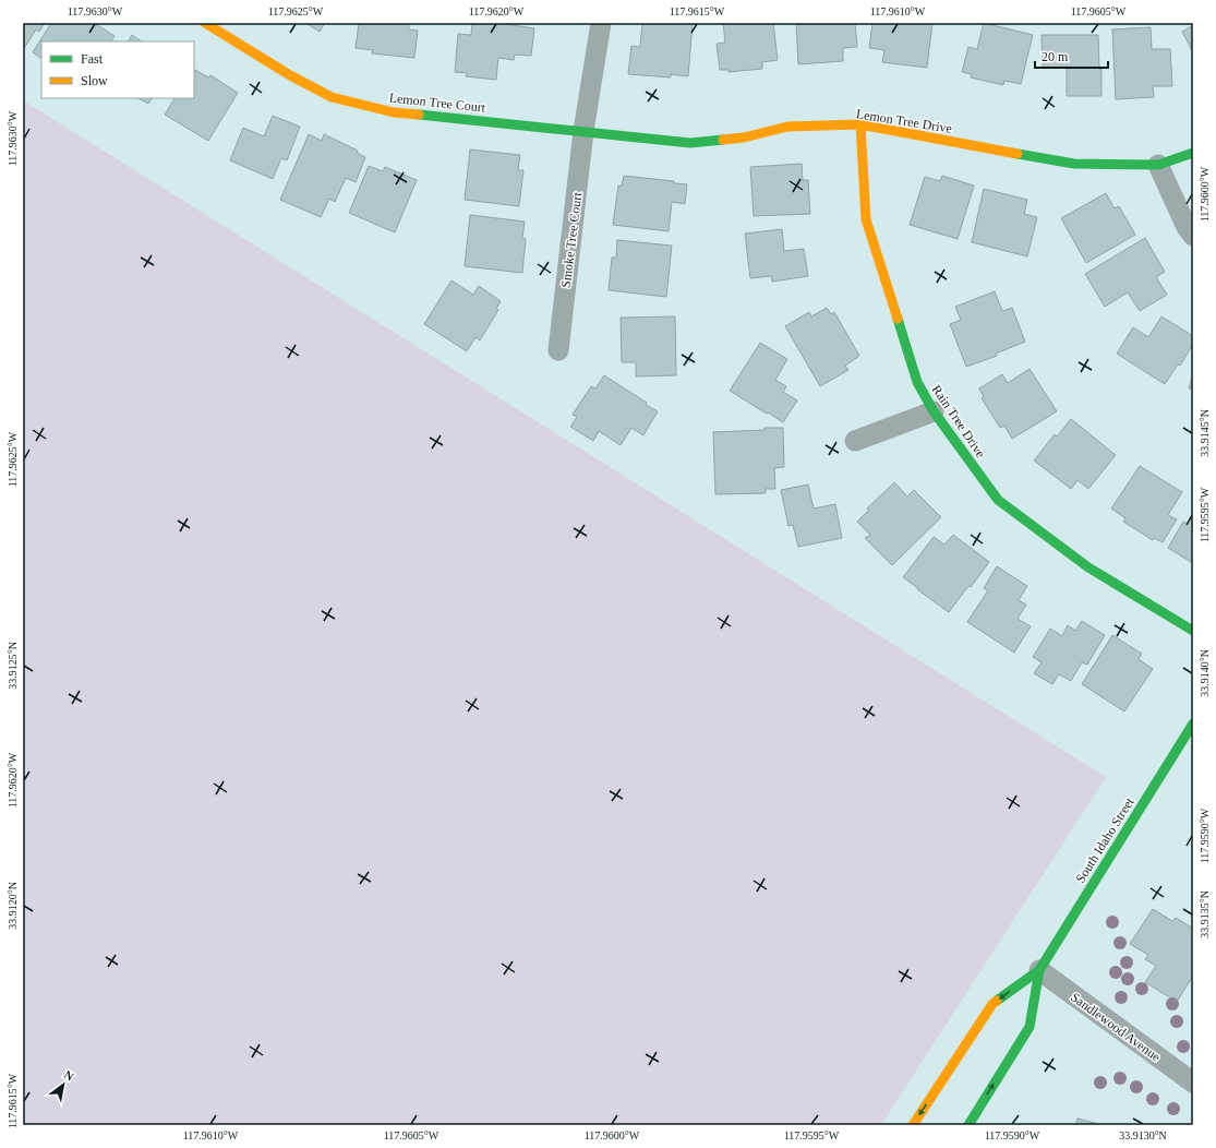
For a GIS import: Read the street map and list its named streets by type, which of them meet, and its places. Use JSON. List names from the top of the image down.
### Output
{
  "streets": {
    "street": [
      "Lemon Tree Court",
      "Lemon Tree Drive",
      "Smoke Tree Court",
      "Rain Tree Drive",
      "South Idaho Street",
      "Sandlewood Avenue"
    ]
  },
  "crossings": [
    ["Lemon Tree Court", "Lemon Tree Drive"],
    ["Lemon Tree Court", "Smoke Tree Court"],
    ["Lemon Tree Drive", "Smoke Tree Court"],
    ["Lemon Tree Drive", "Rain Tree Drive"],
    ["South Idaho Street", "Sandlewood Avenue"]
  ],
  "legend": ["Fast", "Slow"],
  "scale_bar": "20 m",
  "north": "top right",
  "coordinates": [
    "117.9630°W",
    "117.9625°W",
    "117.9620°W",
    "117.9615°W",
    "117.9610°W",
    "117.9605°W",
    "117.9600°W",
    "33.9145°N",
    "117.9595°W",
    "33.9125°N",
    "33.9140°N",
    "117.9590°W",
    "33.9120°N",
    "33.9135°N",
    "33.9130°N"
  ]
}
